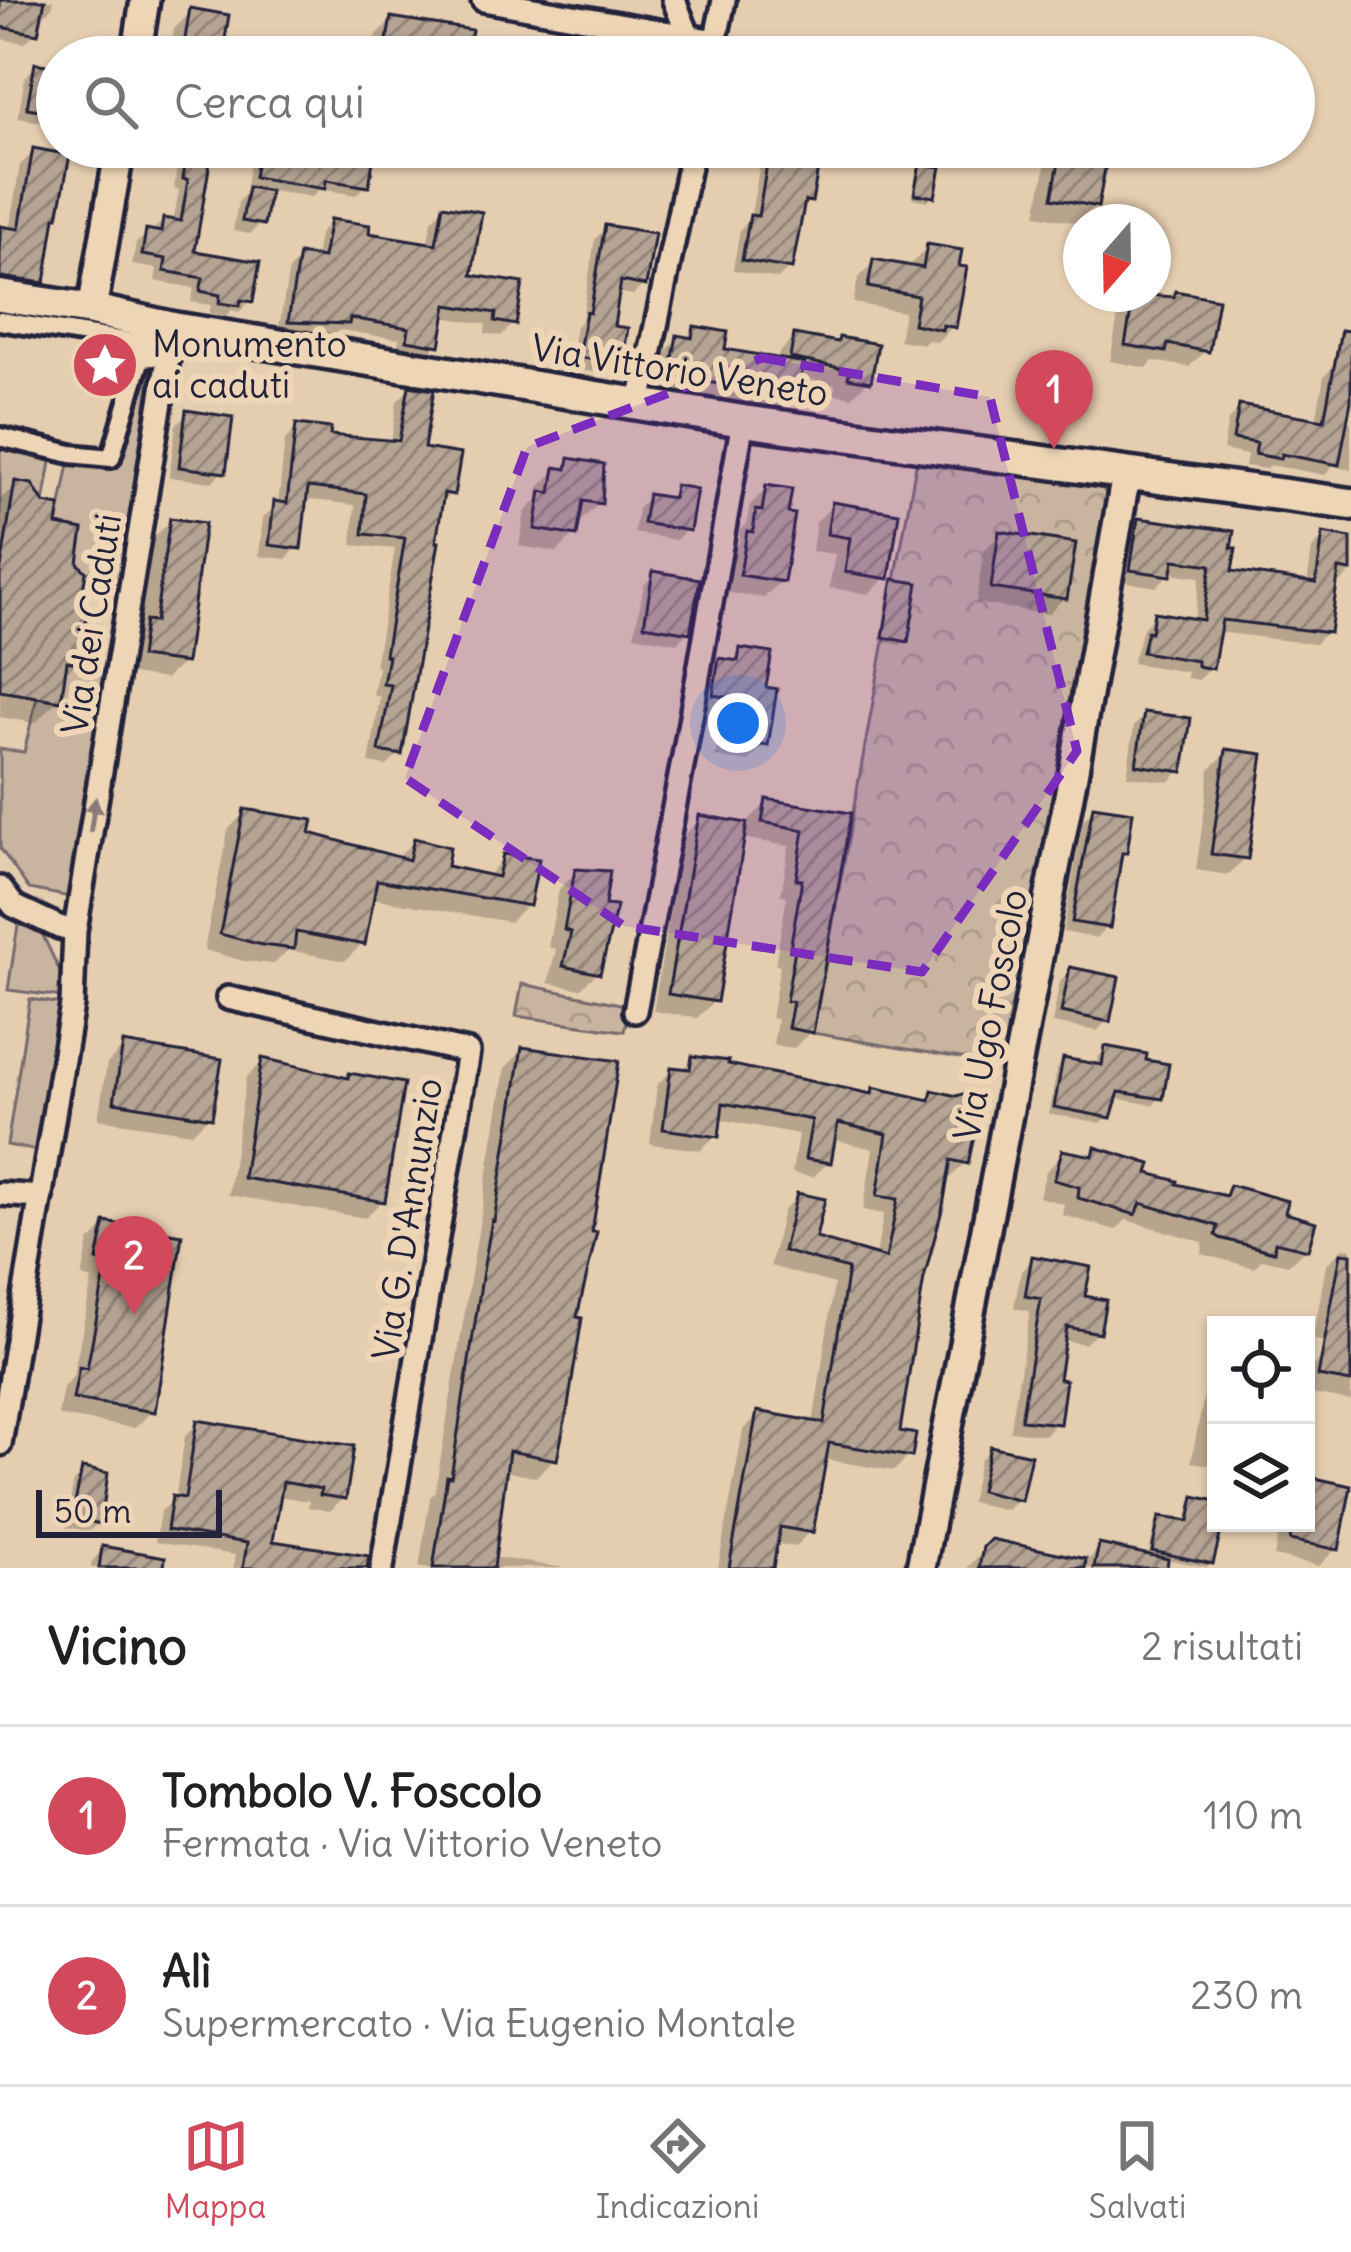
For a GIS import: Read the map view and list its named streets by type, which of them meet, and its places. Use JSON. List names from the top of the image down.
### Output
{
  "streets": {
    "main road": ["Via Vittorio Veneto"],
    "street": ["Via dei Caduti", "Via Ugo Foscolo", "Via G. D'Annunzio"]
  },
  "crossings": [
    ["Via Vittorio Veneto", "Via dei Caduti"],
    ["Via Vittorio Veneto", "Via Ugo Foscolo"]
  ],
  "one_way": ["Via dei Caduti"],
  "places": {
    "place": ["Monumento ai caduti"]
  },
  "scale_bar": "50 m",
  "north": "bottom",
  "page": {
    "search": "Cerca qui",
    "pins": ["1", "2"],
    "scale": "50 m",
    "heading": ["Vicino", "2 risultati"],
    "list": [
      {
        "mark": "1",
        "name": "Tombolo V. Foscolo",
        "note": "Fermata · Via Vittorio Veneto",
        "value": "110 m"
      },
      {
        "mark": "2",
        "name": "Alì",
        "note": "Supermercato · Via Eugenio Montale",
        "value": "230 m"
      }
    ],
    "nav": ["Mappa", "Indicazioni", "Salvati"]
  }
}
